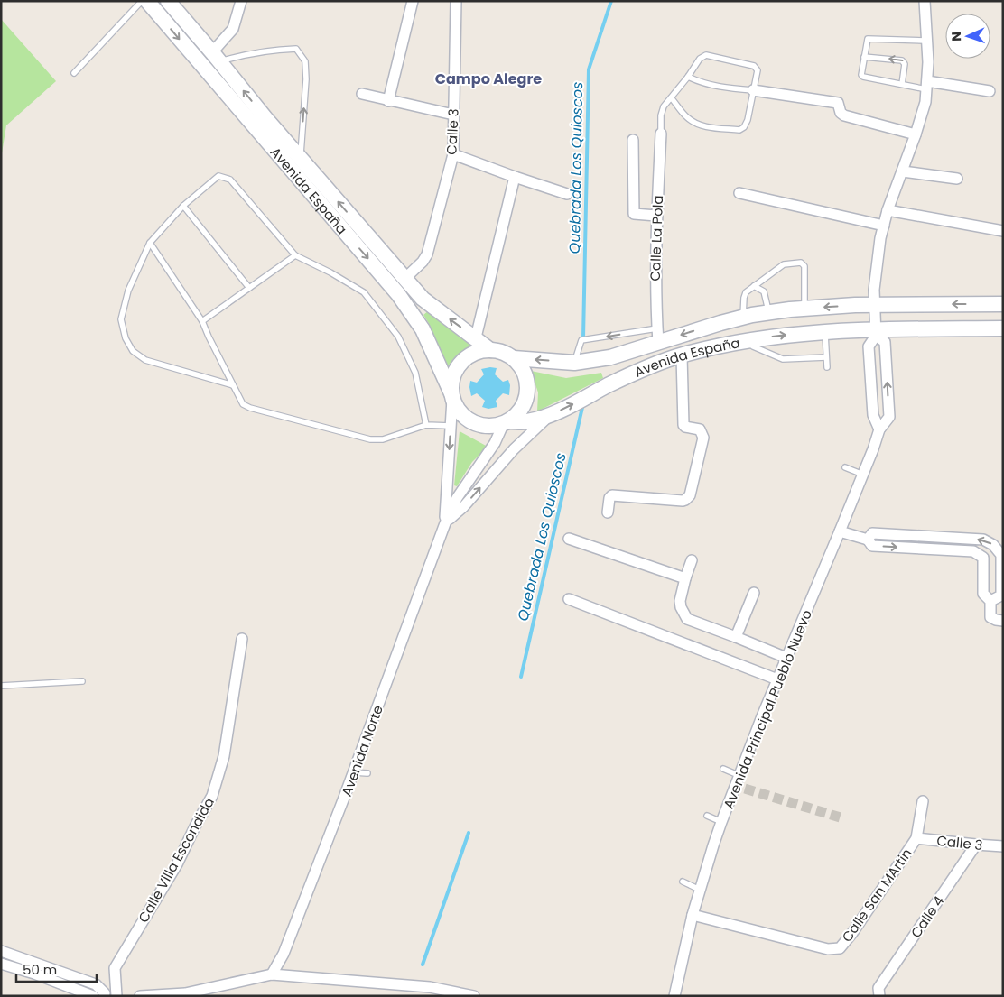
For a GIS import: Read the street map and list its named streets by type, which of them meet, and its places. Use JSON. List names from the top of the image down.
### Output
{
  "streets": {
    "main road": ["Avenida España"],
    "street": [
      "Calle 3",
      "Calle La Pola",
      "Avenida Principal Pueblo Nuevo",
      "Avenida Norte",
      "Calle Villa Escondida",
      "Calle San MArtin",
      "Calle 4"
    ]
  },
  "crossings": [
    ["Calle 3", "Avenida España"],
    ["Calle 3", "Calle San MArtin"],
    ["Calle 3", "Calle 4"],
    ["Avenida España", "Calle La Pola"],
    ["Avenida España", "Avenida Principal Pueblo Nuevo"],
    ["Avenida España", "Avenida Norte"],
    ["Avenida Principal Pueblo Nuevo", "Calle San MArtin"]
  ],
  "districts": ["Campo Alegre"],
  "water": ["Quebrada Los Quioscos"],
  "scale_bar": "50 m",
  "north": "left"
}
